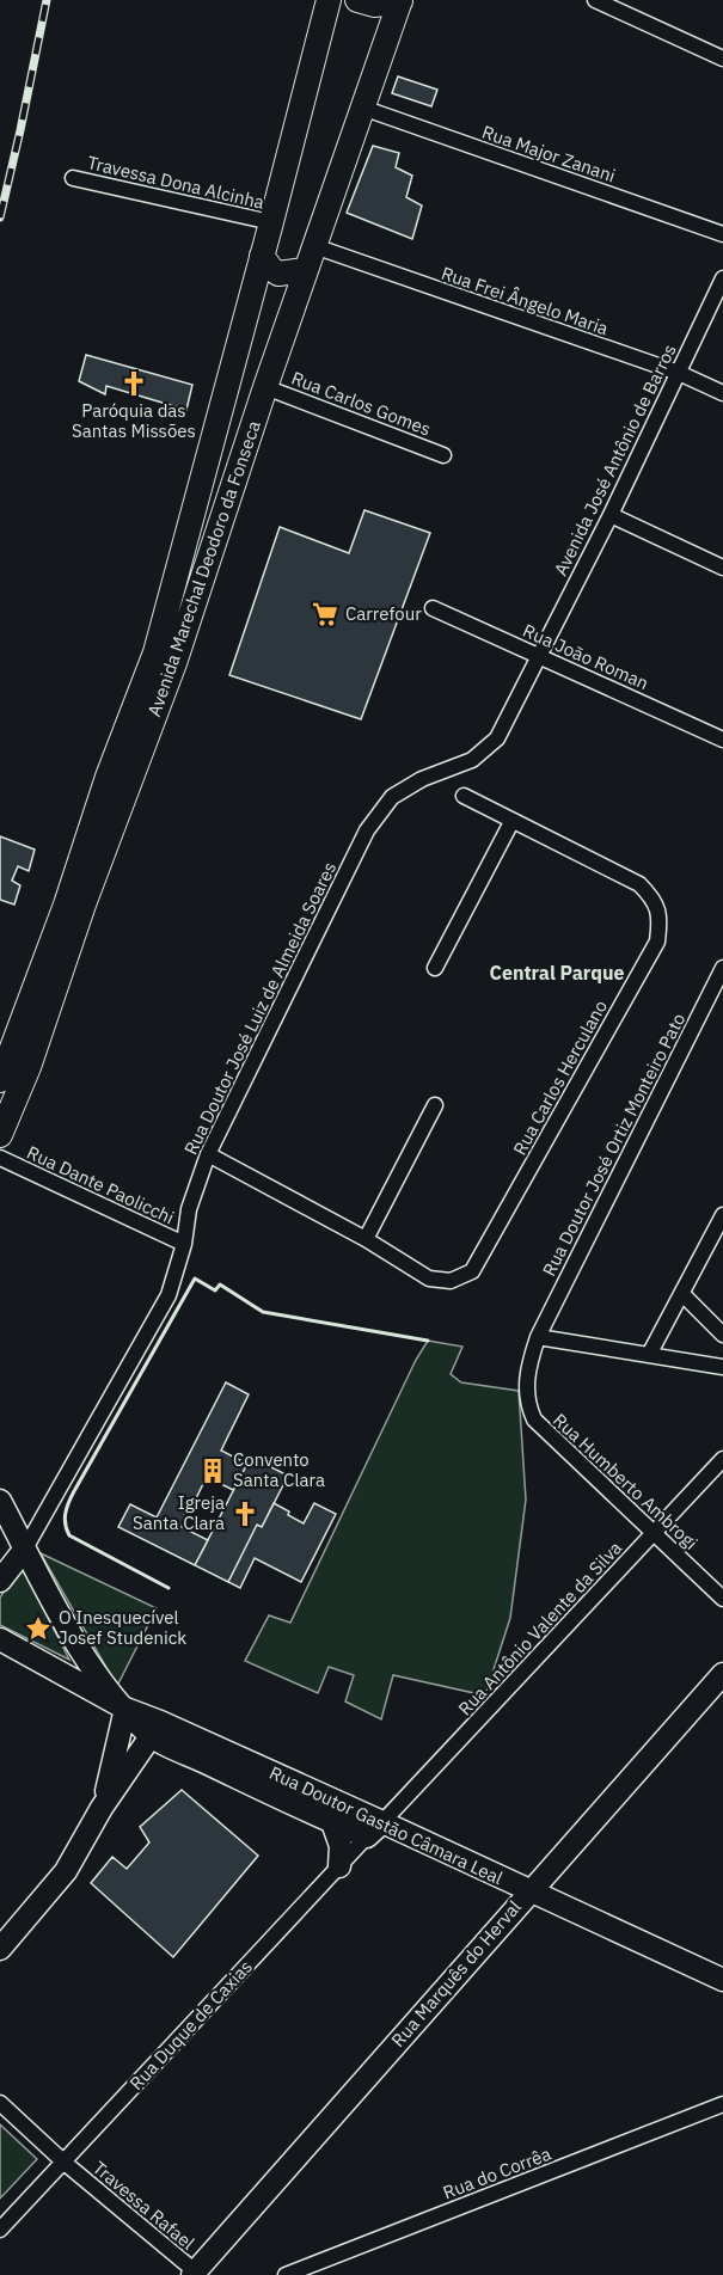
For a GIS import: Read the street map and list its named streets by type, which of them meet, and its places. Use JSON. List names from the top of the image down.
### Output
{
  "streets": {
    "main road": ["Avenida Marechal Deodoro da Fonseca", "Rua Doutor Gastão Câmara Leal", "Rua Marquês do Herval"],
    "street": [
      "Rua Major Zanani",
      "Travessa Dona Alcinha",
      "Rua Frei Ângelo Maria",
      "Rua Carlos Gomes",
      "Avenida José Antônio de Barros",
      "Rua João Roman",
      "Rua Doutor José Luiz de Almeida Soares",
      "Rua Carlos Herculano",
      "Rua Doutor José Ortiz Monteiro Pato",
      "Rua Dante Paolicchi",
      "Rua Humberto Ambrogi",
      "Rua Antônio Valente da Silva",
      "Rua Duque de Caxias",
      "Rua do Corrêa",
      "Travessa Rafael"
    ]
  },
  "crossings": [
    ["Rua Major Zanani", "Avenida Marechal Deodoro da Fonseca"],
    ["Travessa Dona Alcinha", "Avenida Marechal Deodoro da Fonseca"],
    ["Rua Frei Ângelo Maria", "Avenida José Antônio de Barros"],
    ["Rua Frei Ângelo Maria", "Avenida Marechal Deodoro da Fonseca"],
    ["Rua Carlos Gomes", "Avenida Marechal Deodoro da Fonseca"],
    ["Avenida José Antônio de Barros", "Rua João Roman"],
    ["Avenida José Antônio de Barros", "Rua Doutor José Luiz de Almeida Soares"],
    ["Rua João Roman", "Rua Doutor José Luiz de Almeida Soares"],
    ["Rua Doutor José Luiz de Almeida Soares", "Rua Dante Paolicchi"],
    ["Rua Doutor José Ortiz Monteiro Pato", "Rua Humberto Ambrogi"],
    ["Rua Humberto Ambrogi", "Rua Antônio Valente da Silva"],
    ["Rua Antônio Valente da Silva", "Rua Doutor Gastão Câmara Leal"],
    ["Rua Antônio Valente da Silva", "Rua Duque de Caxias"],
    ["Rua Doutor Gastão Câmara Leal", "Rua Marquês do Herval"],
    ["Rua Doutor Gastão Câmara Leal", "Rua Duque de Caxias"],
    ["Rua Marquês do Herval", "Travessa Rafael"],
    ["Rua Duque de Caxias", "Travessa Rafael"]
  ],
  "districts": ["Central Parque"],
  "places": {
    "church": ["Paróquia das Santas Missões", "Igreja Santa Clara"],
    "supermarket": ["Carrefour"],
    "building": ["Convento Santa Clara"],
    "place": ["O Inesquecível Josef Studenick"]
  }
}
